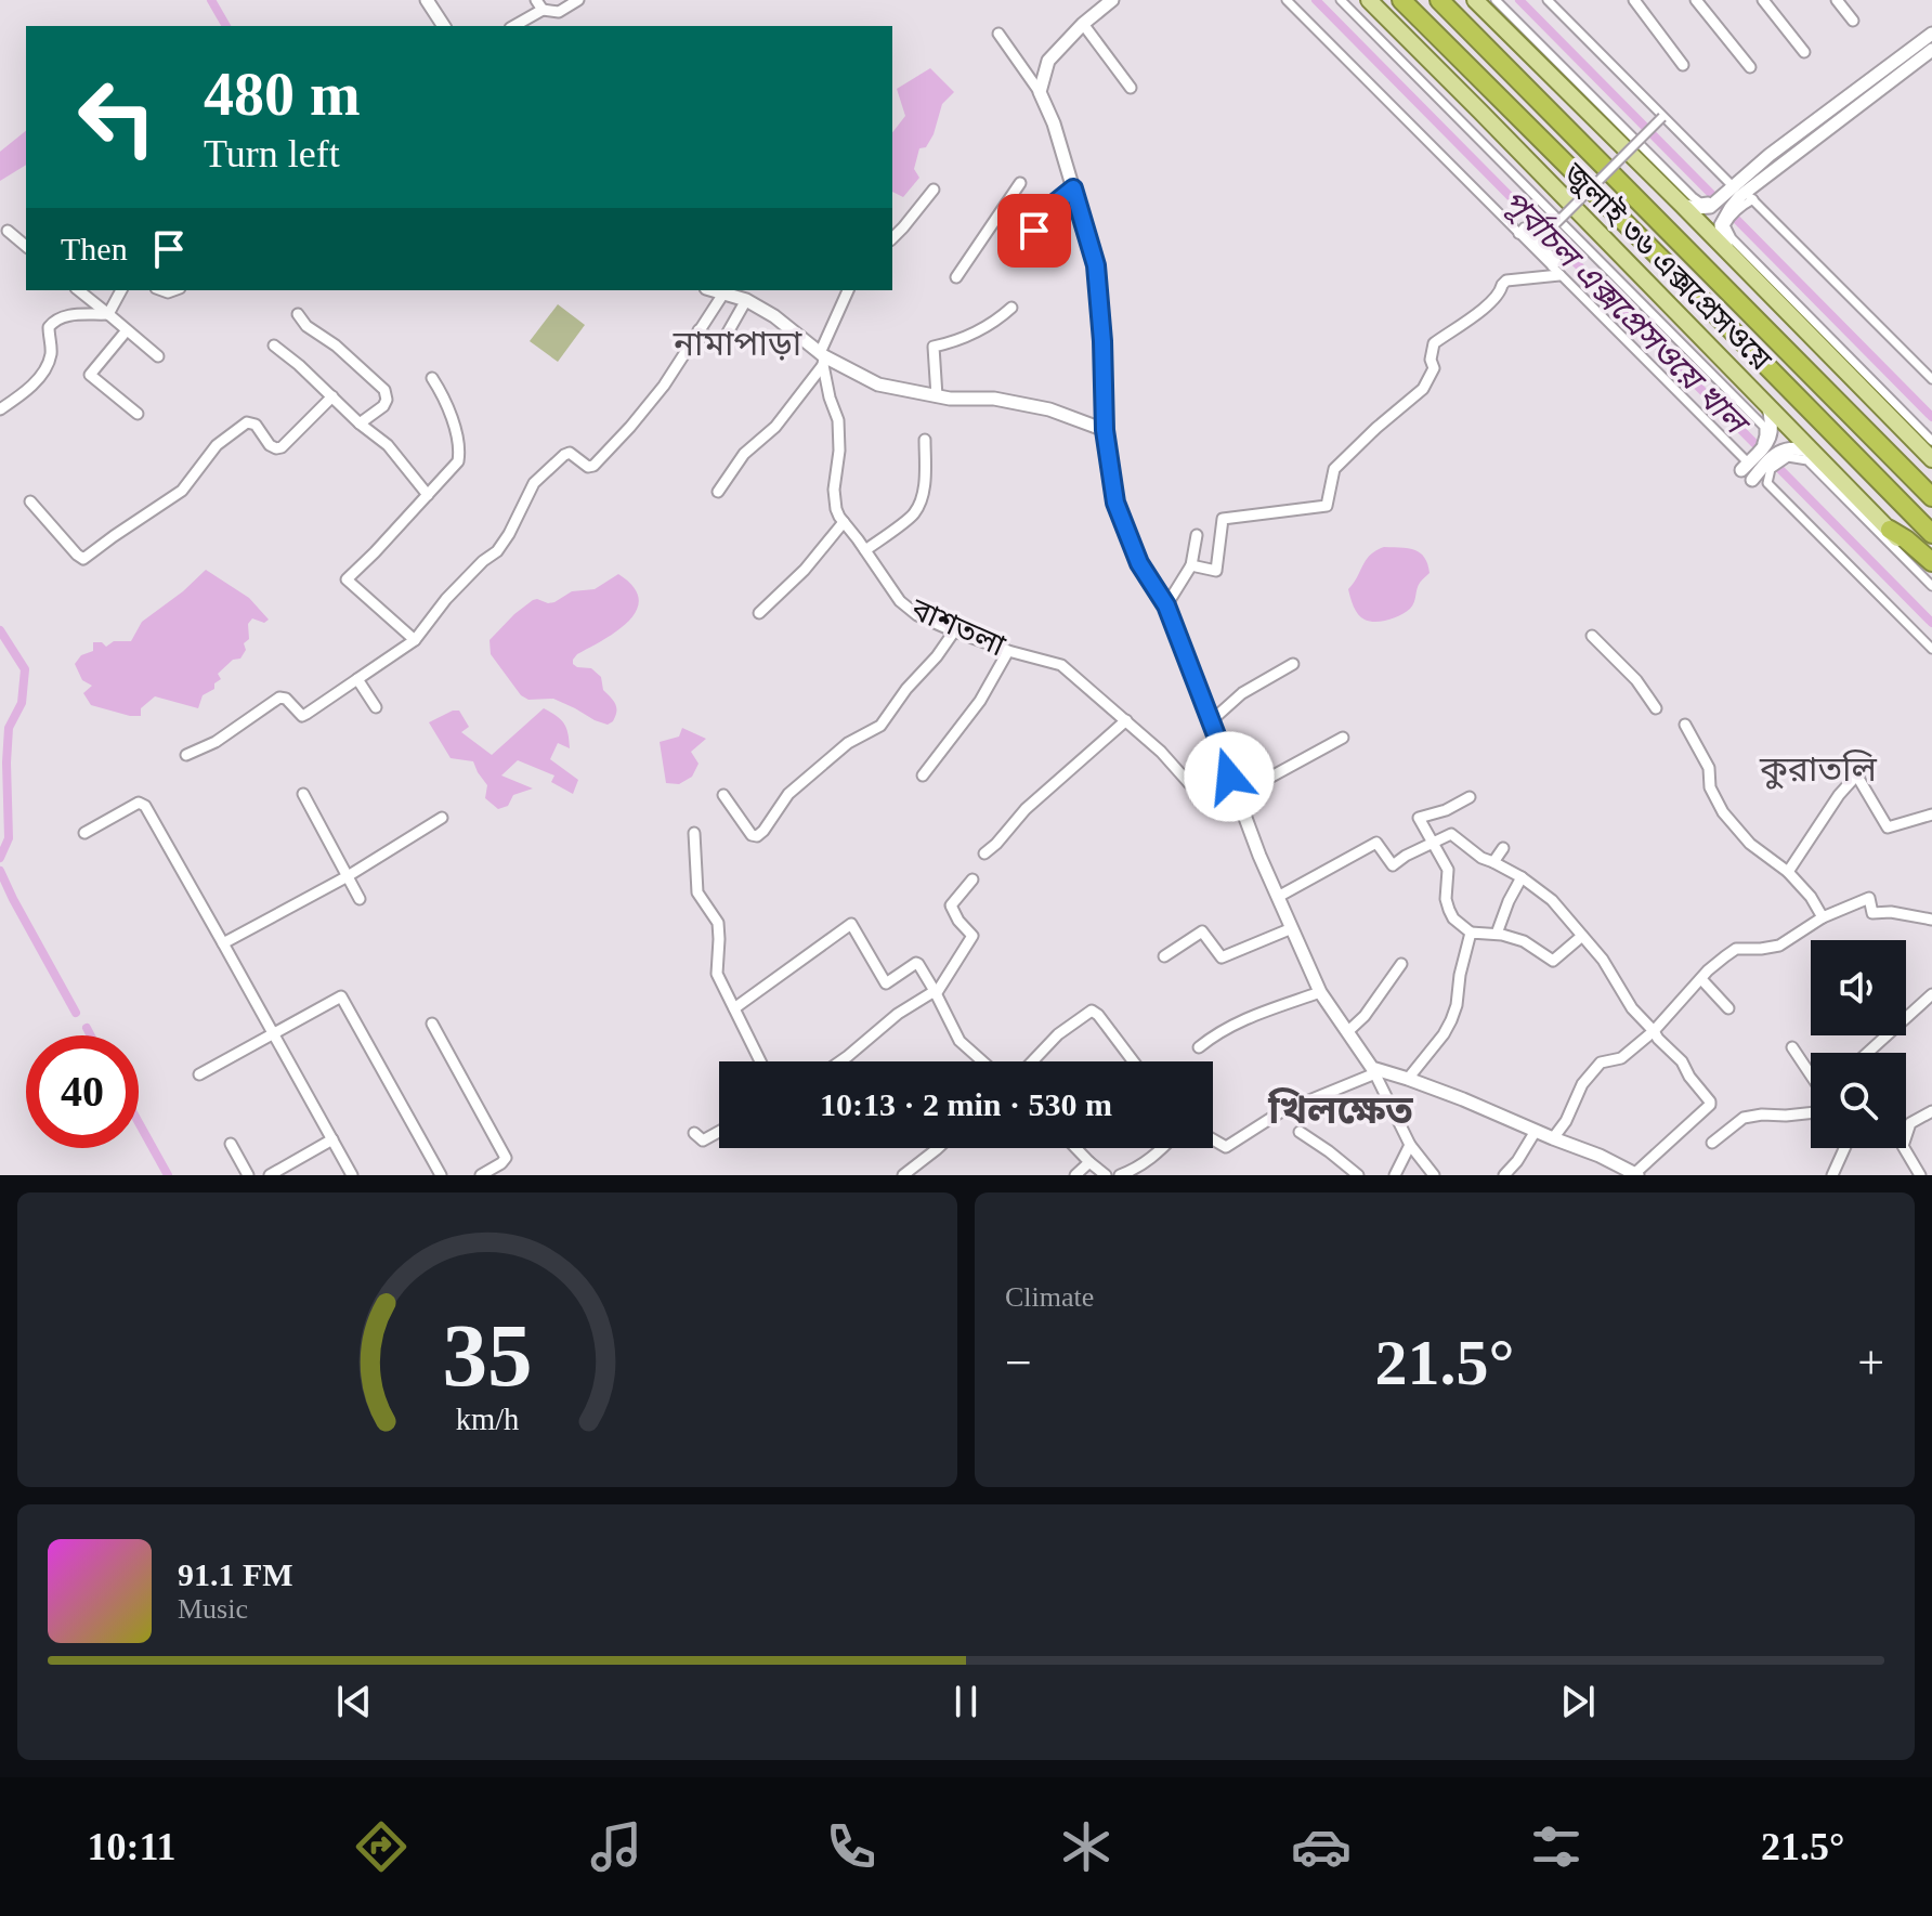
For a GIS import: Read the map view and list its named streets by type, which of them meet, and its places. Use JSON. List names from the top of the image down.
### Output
{
  "streets": {
    "highway": ["জুলাই ৩৬ এক্সপ্রেসওয়ে"],
    "street": ["বাশতলা"]
  },
  "districts": ["নামাপাড়া", "কুরাতলি", "খিলক্ষেত"],
  "water": ["পূর্বাচল এক্সপ্রেসওয়ে খাল"],
  "page": {
    "turn": ["480 m", "Turn left"],
    "then": "Then",
    "limit": "40",
    "trip": "10:13 · 2 min · 530 m",
    "tile": "Climate",
    "heat": ["−", "21.5°", "+"],
    "song": ["91.1 FM", "Music"],
    "tabs": ["10:11", "21.5°"],
    "gauge": ["35", "km/h"]
  }
}
